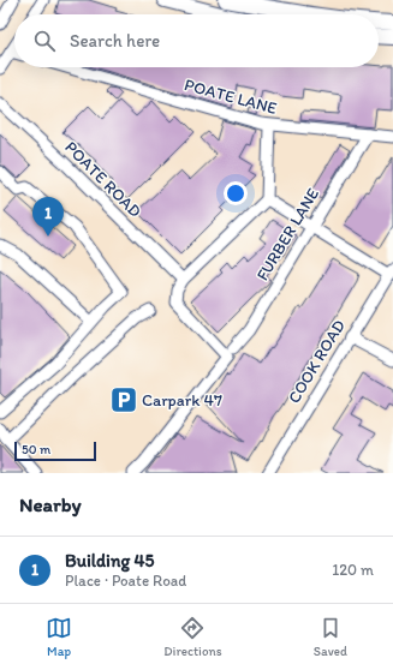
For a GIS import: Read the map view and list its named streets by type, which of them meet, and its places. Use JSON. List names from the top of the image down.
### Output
{
  "streets": {
    "street": [
      "POATE LANE",
      "POATE ROAD",
      "FURBER LANE",
      "COOK ROAD"
    ]
  },
  "crossings": [
    ["POATE LANE", "FURBER LANE"]
  ],
  "places": {
    "parking": ["Carpark 47"]
  },
  "scale_bar": "50 m",
  "page": {
    "search": "Search here",
    "pins": "1",
    "scale": "50 m",
    "heading": "Nearby",
    "list": [
      {
        "mark": "1",
        "name": "Building 45",
        "note": "Place · Poate Road",
        "value": "120 m"
      }
    ],
    "nav": ["Map", "Directions", "Saved"]
  }
}
